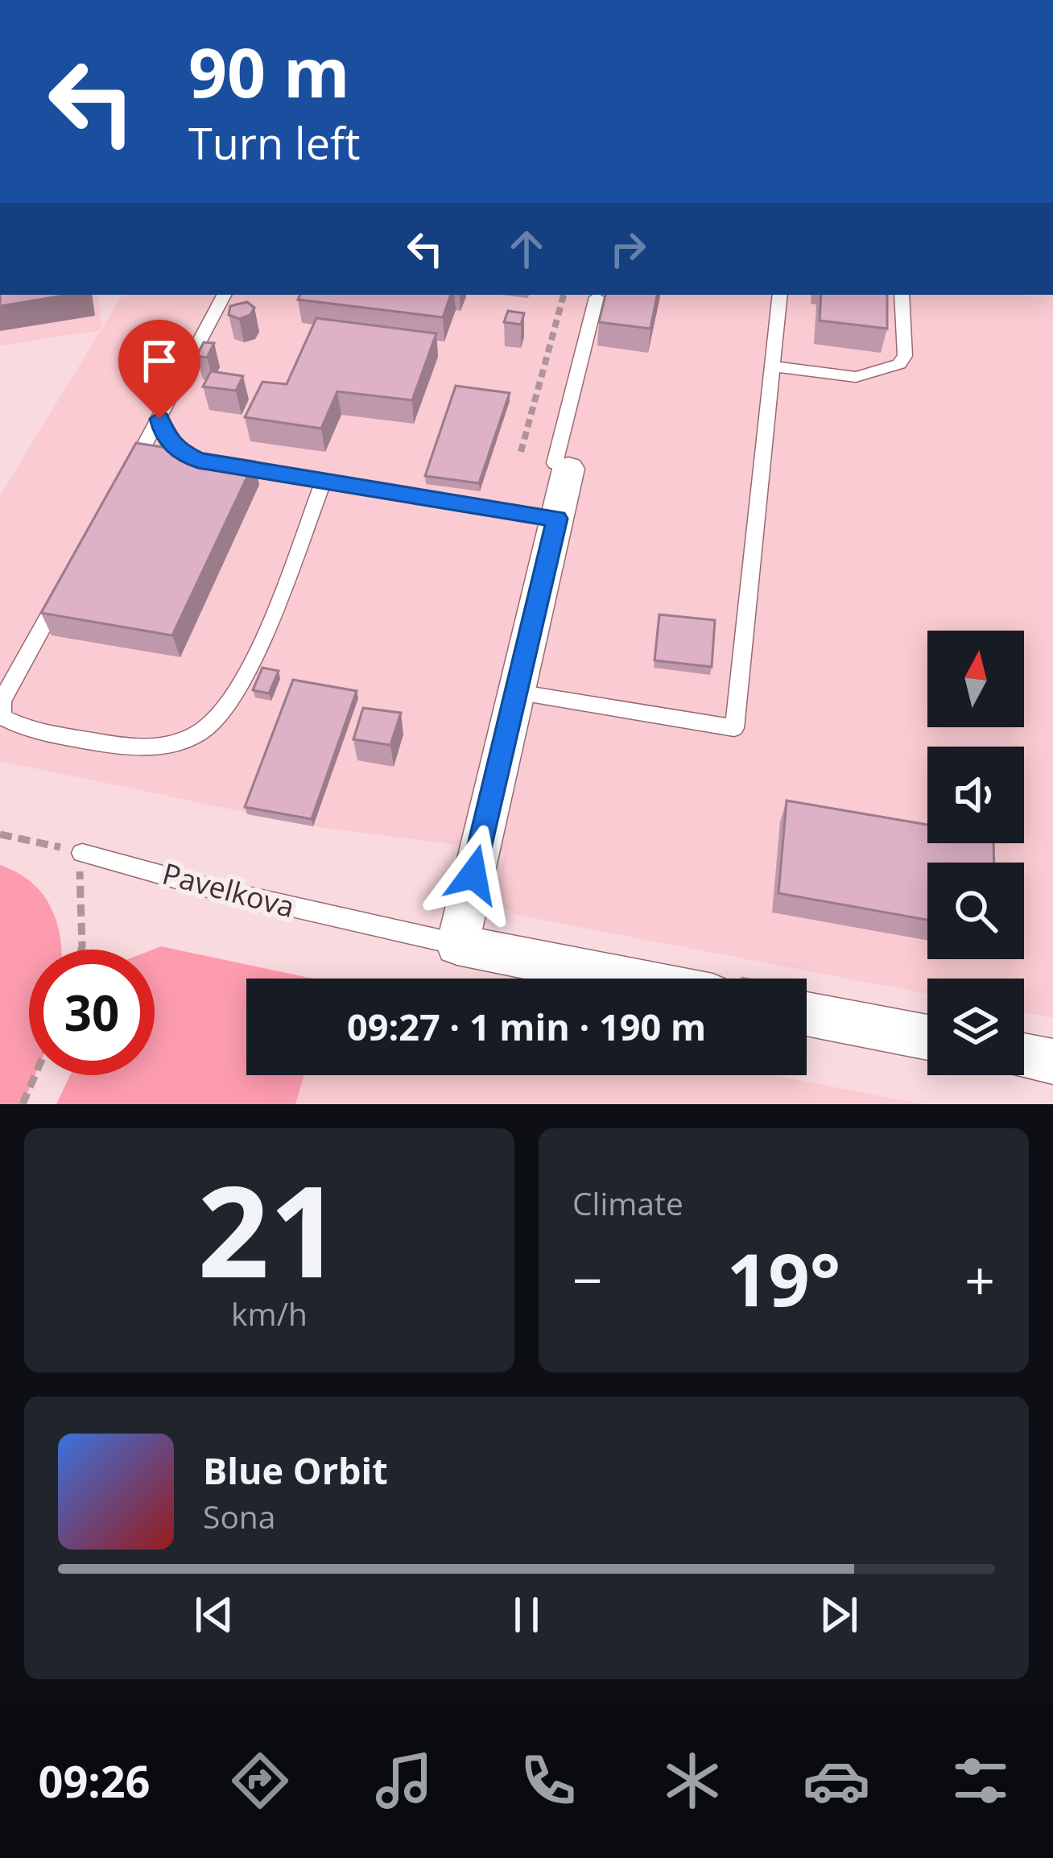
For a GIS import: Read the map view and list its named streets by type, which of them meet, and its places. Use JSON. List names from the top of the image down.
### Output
{
  "streets": {
    "street": ["Pavelkova"]
  },
  "north": "top",
  "page": {
    "turn": ["90 m", "Turn left"],
    "limit": "30",
    "trip": "09:27 · 1 min · 190 m",
    "tile": [
      ["21", "km/h"],
      "Climate"
    ],
    "heat": ["−", "19°", "+"],
    "song": ["Blue Orbit", "Sona"],
    "tabs": "09:26"
  }
}
